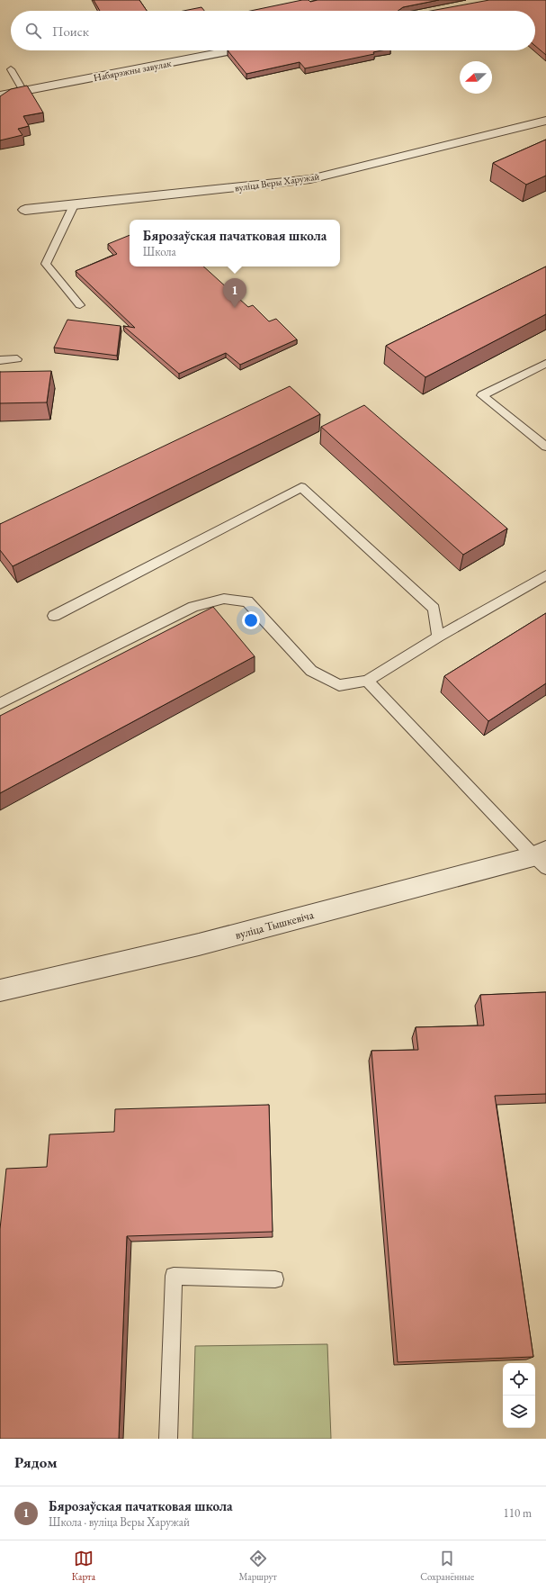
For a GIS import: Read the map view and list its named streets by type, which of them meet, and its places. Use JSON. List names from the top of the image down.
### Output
{
  "streets": {
    "street": ["Набярэжны завулак", "вуліца Веры Харужай", "вуліца Тышкевіча"]
  },
  "north": "left",
  "page": {
    "search": "Поиск",
    "popup": ["Бярозаўская пачатковая школа", "Школа"],
    "pins": "1",
    "heading": "Рядом",
    "list": [
      {
        "mark": "1",
        "name": "Бярозаўская пачатковая школа",
        "note": "Школа · вуліца Веры Харужай",
        "value": "110 m"
      }
    ],
    "nav": ["Карта", "Маршрут", "Сохранённые"]
  }
}
